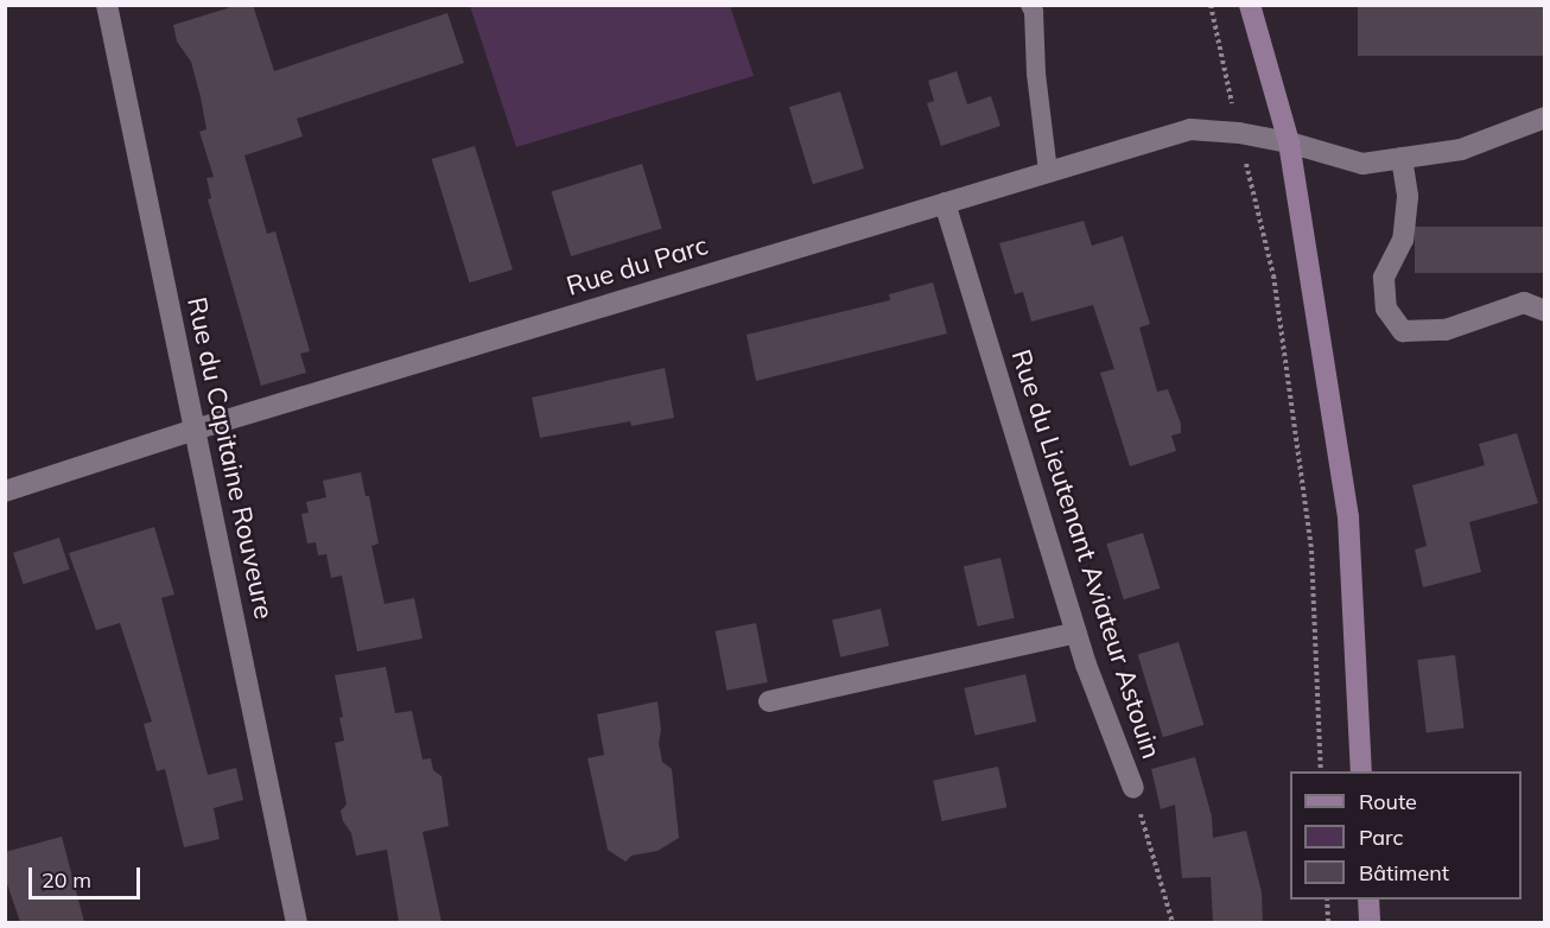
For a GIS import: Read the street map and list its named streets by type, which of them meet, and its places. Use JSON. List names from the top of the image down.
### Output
{
  "streets": {
    "street": ["Rue du Parc", "Rue du Capitaine Rouveure", "Rue du Lieutenant Aviateur Astouin"]
  },
  "crossings": [
    ["Rue du Parc", "Rue du Capitaine Rouveure"],
    ["Rue du Parc", "Rue du Lieutenant Aviateur Astouin"]
  ],
  "legend": ["Route", "Parc", "Bâtiment"],
  "scale_bar": "20 m"
}
